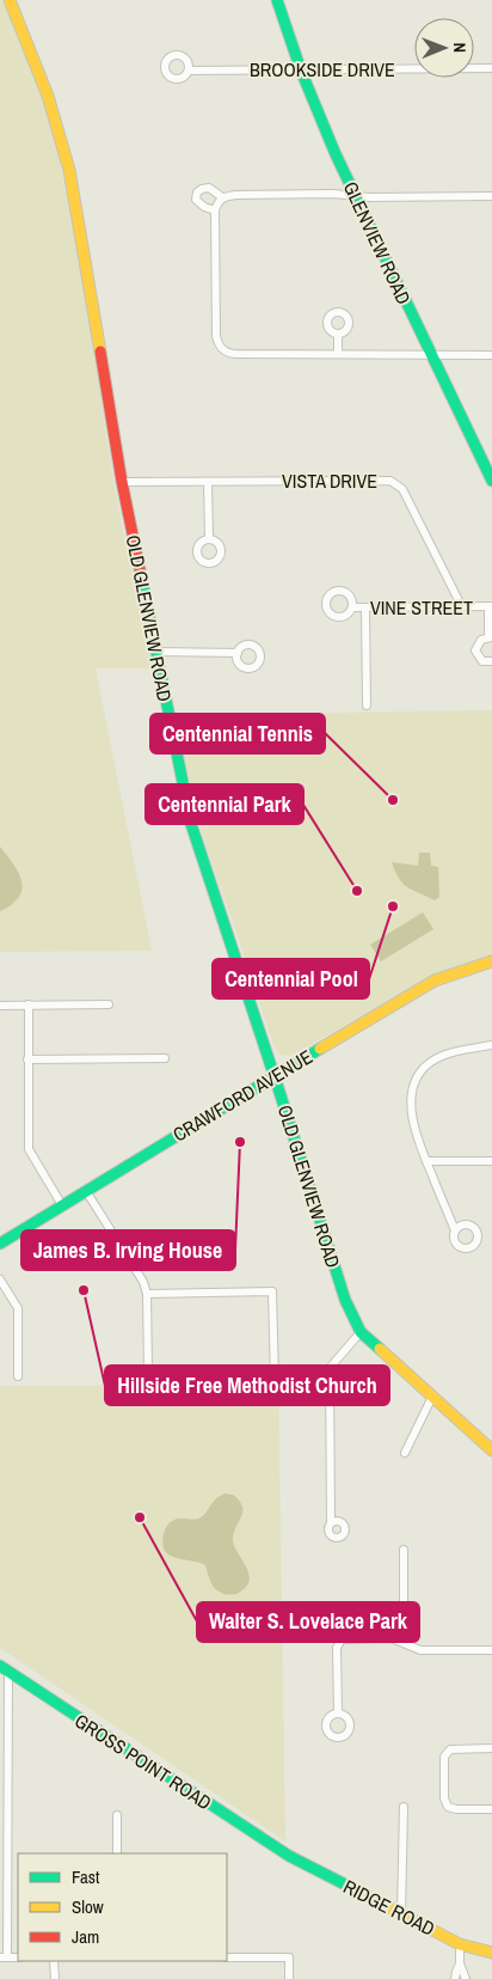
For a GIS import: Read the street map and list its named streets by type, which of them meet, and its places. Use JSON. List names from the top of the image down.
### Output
{
  "streets": {
    "main road": [
      "GLENVIEW ROAD",
      "OLD GLENVIEW ROAD",
      "CRAWFORD AVENUE",
      "GROSS POINT ROAD",
      "RIDGE ROAD"
    ],
    "street": ["BROOKSIDE DRIVE", "VISTA DRIVE", "VINE STREET"]
  },
  "crossings": [
    ["BROOKSIDE DRIVE", "GLENVIEW ROAD"],
    ["VISTA DRIVE", "VINE STREET"],
    ["VISTA DRIVE", "OLD GLENVIEW ROAD"],
    ["OLD GLENVIEW ROAD", "CRAWFORD AVENUE"],
    ["GROSS POINT ROAD", "RIDGE ROAD"]
  ],
  "places": [
    "Centennial Tennis",
    "Centennial Park",
    "Centennial Pool",
    "James B. Irving House",
    "Hillside Free Methodist Church",
    "Walter S. Lovelace Park"
  ],
  "legend": ["Fast", "Slow", "Jam"],
  "north": "right"
}
